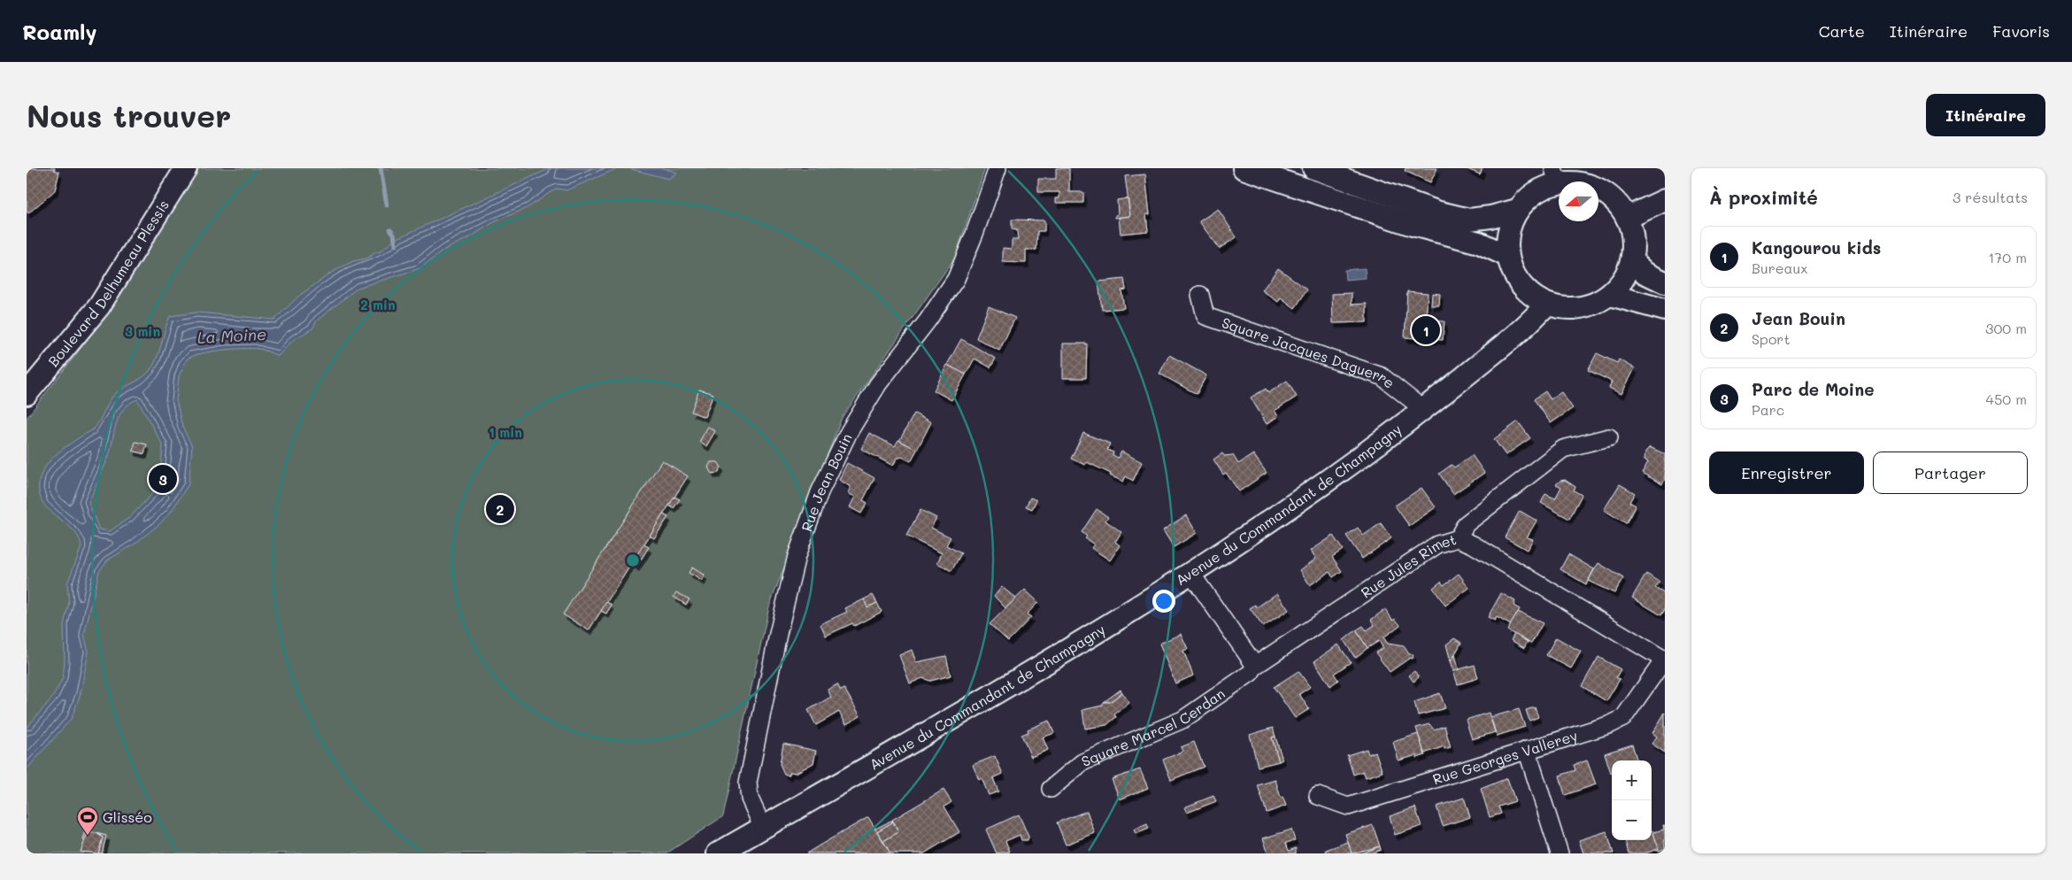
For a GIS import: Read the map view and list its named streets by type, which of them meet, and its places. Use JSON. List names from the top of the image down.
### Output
{
  "streets": {
    "main road": ["Boulevard Delhumeau Plessis", "Avenue du Commandant de Champagny"],
    "street": [
      "Square Jacques Daguerre",
      "Rue Jean Bouin",
      "Rue Jules Rimet",
      "Square Marcel Cerdan",
      "Rue Georges Vallerey"
    ]
  },
  "crossings": [
    ["Square Jacques Daguerre", "Avenue du Commandant de Champagny"],
    ["Rue Jean Bouin", "Avenue du Commandant de Champagny"],
    ["Rue Jules Rimet", "Square Marcel Cerdan"],
    ["Rue Jules Rimet", "Rue Georges Vallerey"]
  ],
  "water": ["La Moine"],
  "places": {
    "sports": ["Glisséo"]
  },
  "north": "left",
  "page": {
    "header": "Roamly",
    "nav": ["Carte", "Itinéraire", "Favoris"],
    "buttons": [
      "Itinéraire",
      ["Enregistrer", "Partager"]
    ],
    "title": "Nous trouver",
    "heading": ["À proximité", "3 résultats"],
    "list": [
      {
        "mark": "1",
        "name": "Kangourou kids",
        "note": "Bureaux",
        "value": "170 m"
      },
      {
        "mark": "2",
        "name": "Jean Bouin",
        "note": "Sport",
        "value": "300 m"
      },
      {
        "mark": "3",
        "name": "Parc de Moine",
        "note": "Parc",
        "value": "450 m"
      }
    ],
    "pins": ["1", "3", "2"],
    "map_buttons": ["+", "−"]
  },
  "rings": ["2 min", "3 min", "1 min"]
}
